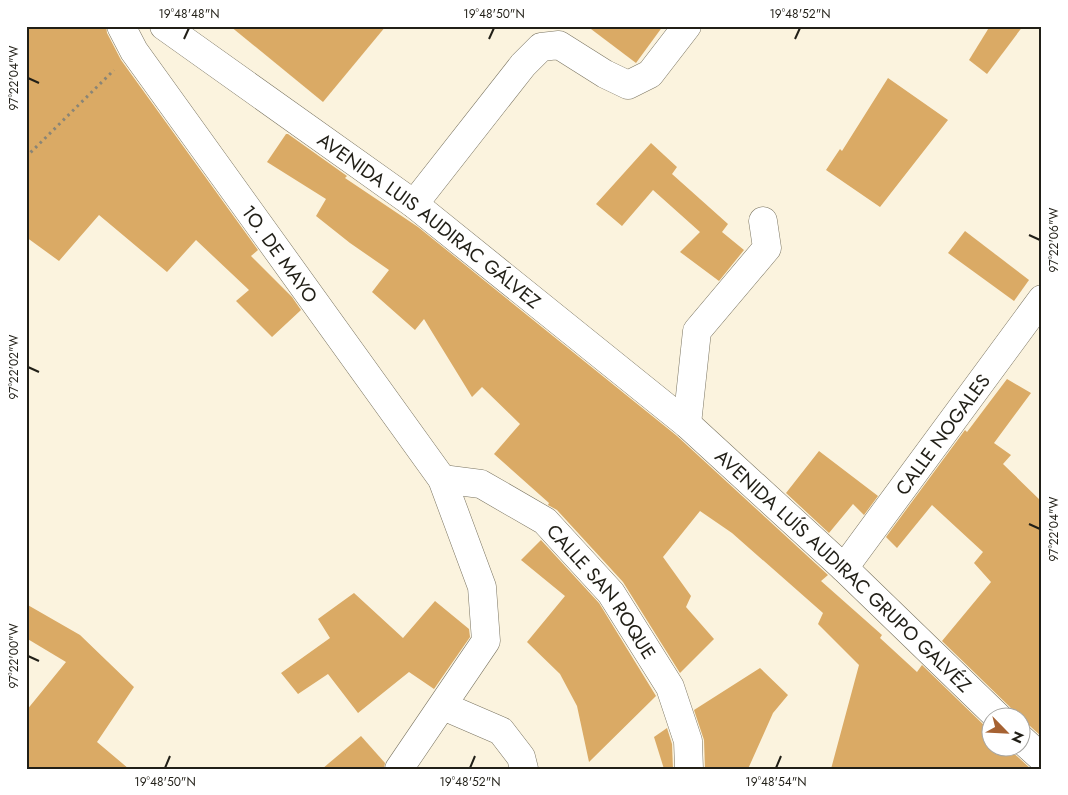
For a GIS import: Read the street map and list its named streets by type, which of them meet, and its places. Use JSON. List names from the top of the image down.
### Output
{
  "streets": {
    "street": [
      "AVENIDA LUIS AUDIRAC GÁLVEZ",
      "1O. DE MAYO",
      "CALLE NOGALES",
      "AVENIDA LUÍS AUDIRAC GRUPO GALVÉZ",
      "CALLE SAN ROQUE"
    ]
  },
  "crossings": [
    ["AVENIDA LUIS AUDIRAC GÁLVEZ", "AVENIDA LUÍS AUDIRAC GRUPO GALVÉZ"],
    ["1O. DE MAYO", "CALLE SAN ROQUE"],
    ["CALLE NOGALES", "AVENIDA LUÍS AUDIRAC GRUPO GALVÉZ"]
  ],
  "north": "bottom right",
  "coordinates": [
    "19°48'48\"N",
    "19°48'50\"N",
    "19°48'52\"N",
    "97°22'04\"W",
    "97°22'06\"W",
    "97°22'02\"W",
    "97°22'00\"W",
    "19°48'54\"N"
  ]
}
